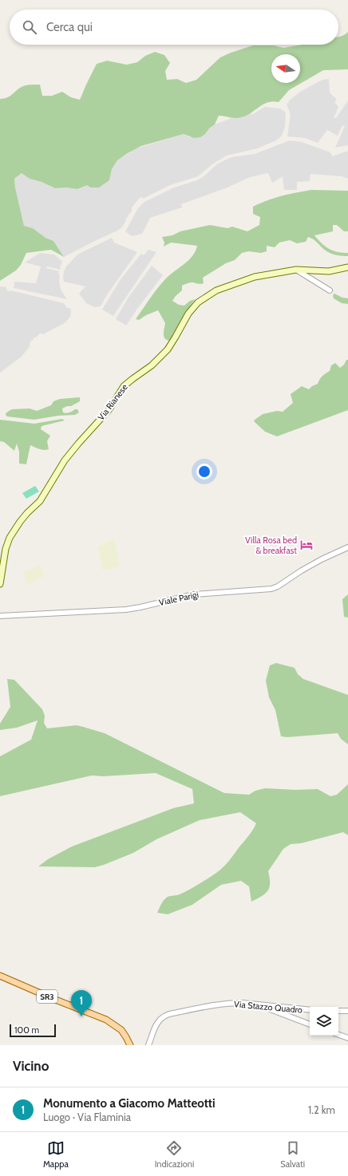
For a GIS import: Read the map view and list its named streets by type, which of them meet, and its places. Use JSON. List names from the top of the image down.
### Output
{
  "streets": {
    "main road": ["Via Rianese", "SR3"],
    "street": ["Viale Parigi", "Via Stazzo Quadro"]
  },
  "places": {
    "hotel": ["Villa Rosa bed & breakfast"]
  },
  "scale_bar": "100 m",
  "north": "left",
  "page": {
    "search": "Cerca qui",
    "pins": "1",
    "scale": "100 m",
    "heading": "Vicino",
    "list": [
      {
        "mark": "1",
        "name": "Monumento a Giacomo Matteotti",
        "note": "Luogo · Via Flaminia",
        "value": "1.2 km"
      }
    ],
    "nav": ["Mappa", "Indicazioni", "Salvati"]
  }
}
